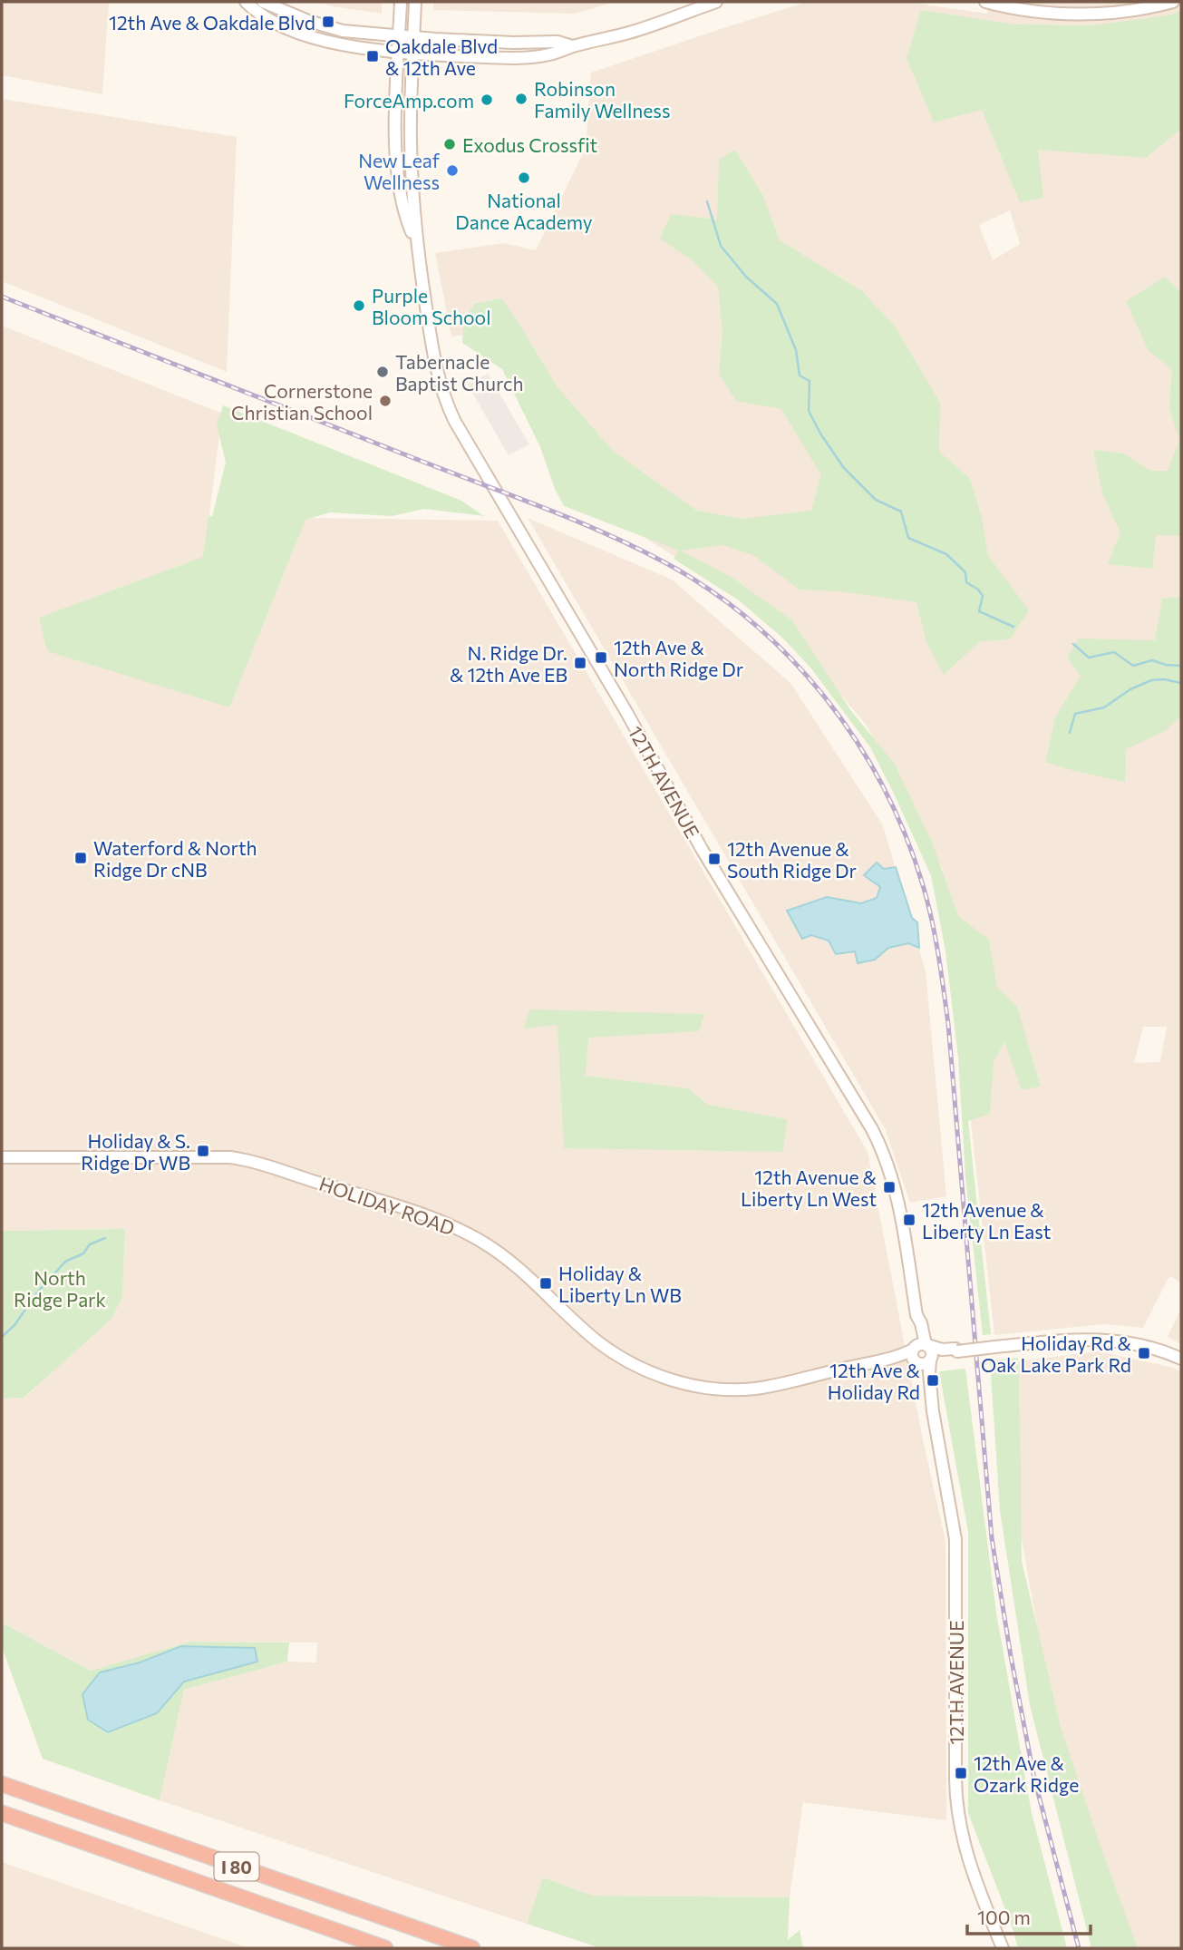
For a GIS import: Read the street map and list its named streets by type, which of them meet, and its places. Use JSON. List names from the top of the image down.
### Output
{
  "streets": {
    "highway": ["I 80"],
    "street": ["12TH AVENUE", "HOLIDAY ROAD"]
  },
  "crossings": [
    ["12TH AVENUE", "HOLIDAY ROAD"]
  ],
  "parks": ["North Ridge Park"],
  "places": {
    "transit": [
      "12th Ave & Oakdale Blvd",
      "Oakdale Blvd & 12th Ave",
      "12th Ave & North Ridge Dr",
      "N. Ridge Dr. & 12th Ave EB",
      "Waterford & North Ridge Dr cNB",
      "12th Avenue & South Ridge Dr",
      "Holiday & S. Ridge Dr WB",
      "12th Avenue & Liberty Ln West",
      "12th Avenue & Liberty Ln East",
      "Holiday & Liberty Ln WB",
      "Holiday Rd & Oak Lake Park Rd",
      "12th Ave & Holiday Rd",
      "12th Ave & Ozark Ridge"
    ],
    "other": [
      "Robinson Family Wellness",
      "ForceAmp.com",
      "Exodus Crossfit",
      "New Leaf Wellness",
      "National Dance Academy",
      "Purple Bloom School",
      "Tabernacle Baptist Church",
      "Cornerstone Christian School"
    ]
  },
  "scale_bar": "100 m"
}
